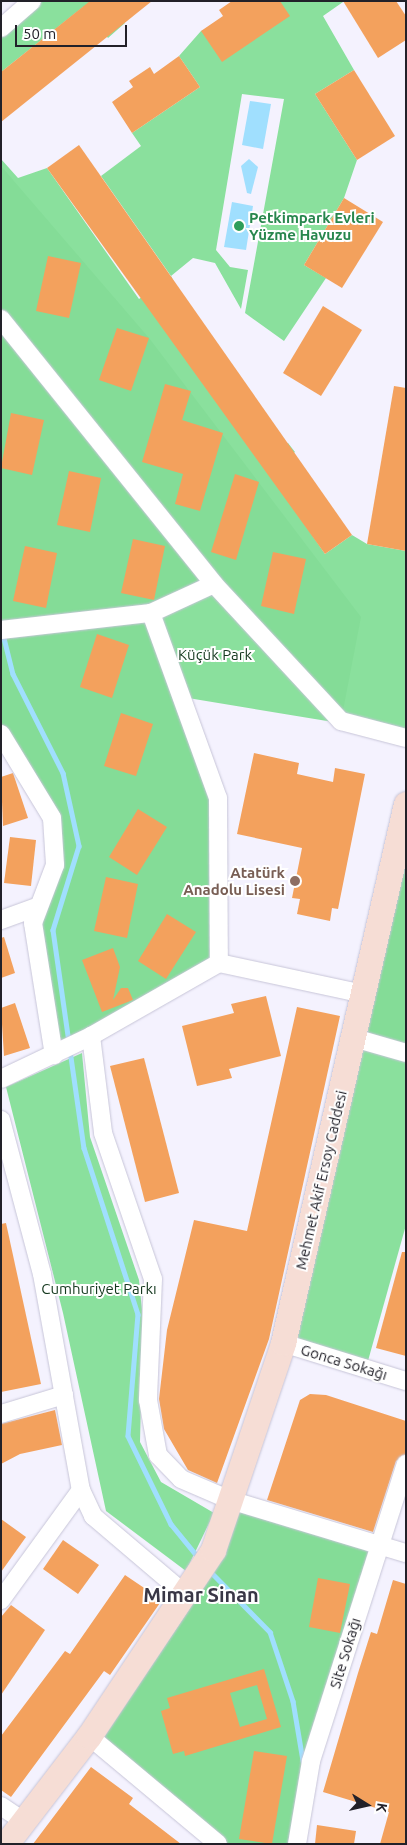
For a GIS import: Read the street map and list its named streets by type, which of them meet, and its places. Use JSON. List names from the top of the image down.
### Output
{
  "streets": {
    "main road": ["Mehmet Akif Ersoy Caddesi"],
    "street": ["Gonca Sokağı", "Site Sokağı"]
  },
  "crossings": [
    ["Mehmet Akif Ersoy Caddesi", "Gonca Sokağı"]
  ],
  "districts": ["Mimar Sinan"],
  "parks": ["Küçük Park", "Cumhuriyet Parkı"],
  "places": ["Petkimpark Evleri Yüzme Havuzu", "Atatürk Anadolu Lisesi"],
  "scale_bar": "50 m",
  "north": "right"
}
